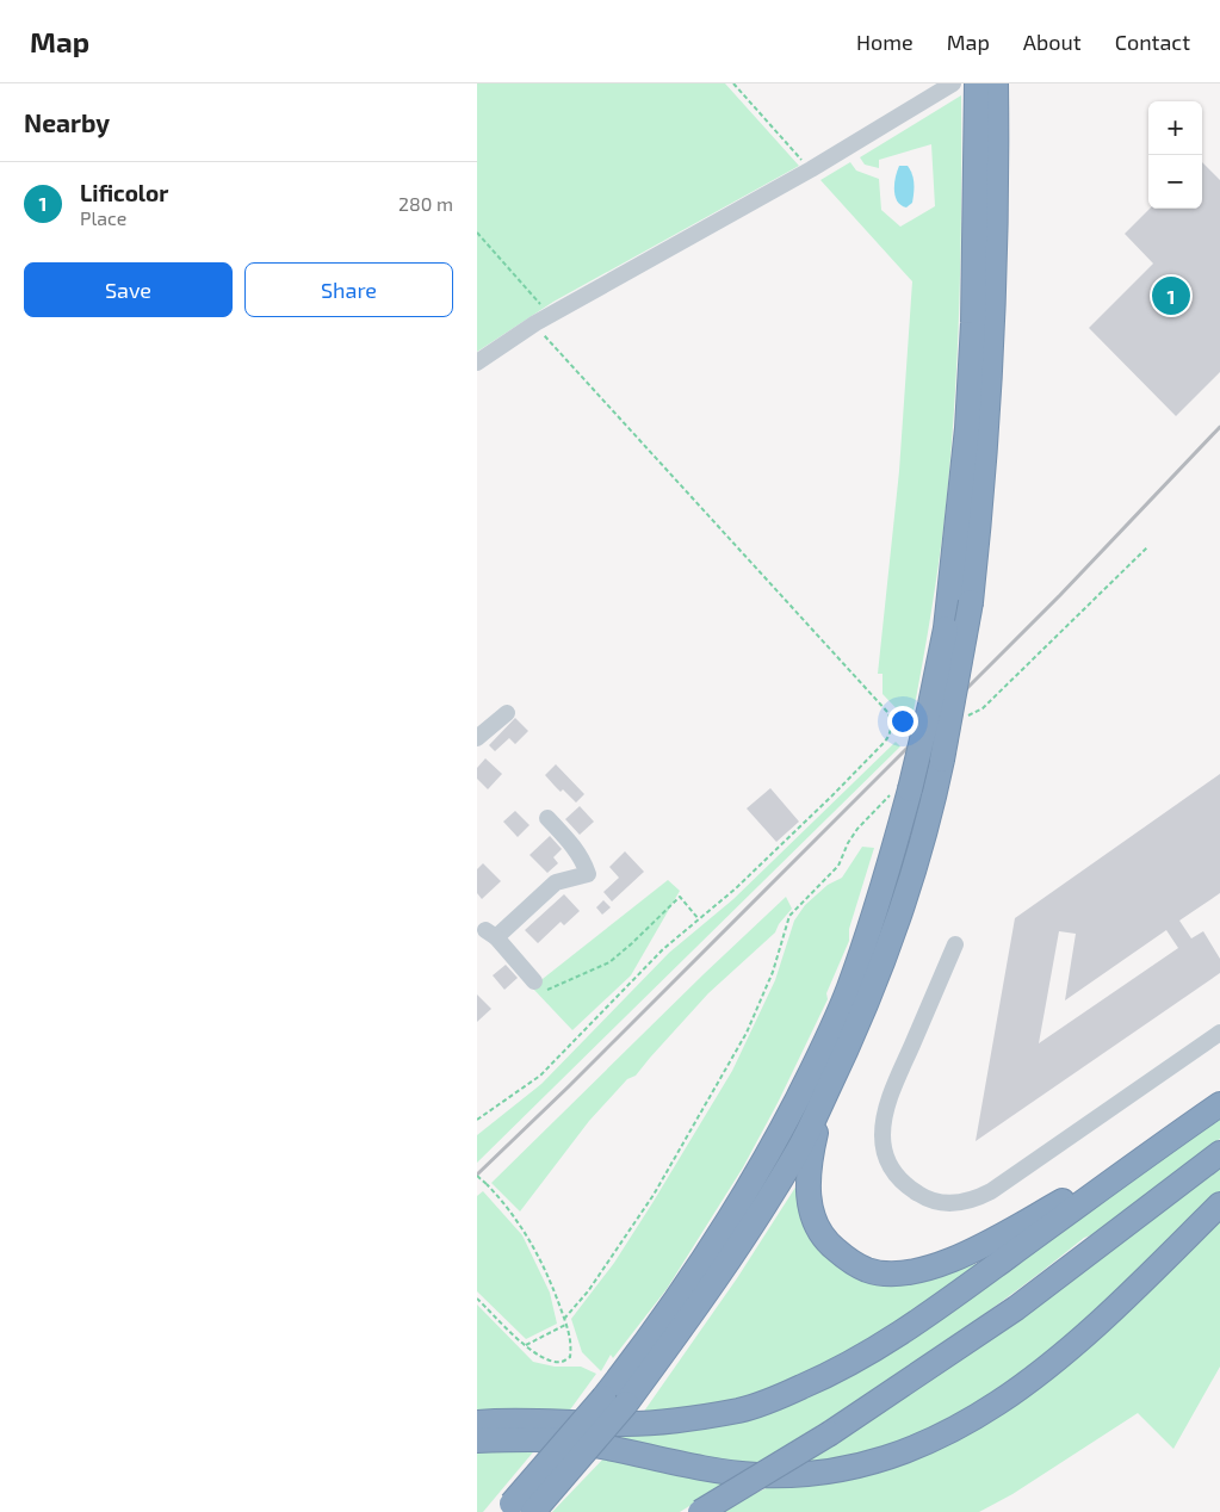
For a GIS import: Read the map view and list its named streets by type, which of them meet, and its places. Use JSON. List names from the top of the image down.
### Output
{
  "page": {
    "header": "Map",
    "nav": [
      "Home",
      "Map",
      "About",
      "Contact"
    ],
    "heading": "Nearby",
    "map_buttons": ["+", "−"],
    "list": [
      {
        "mark": "1",
        "name": "Lificolor",
        "note": "Place",
        "value": "280 m"
      }
    ],
    "buttons": ["Save", "Share"],
    "pins": "1"
  }
}
